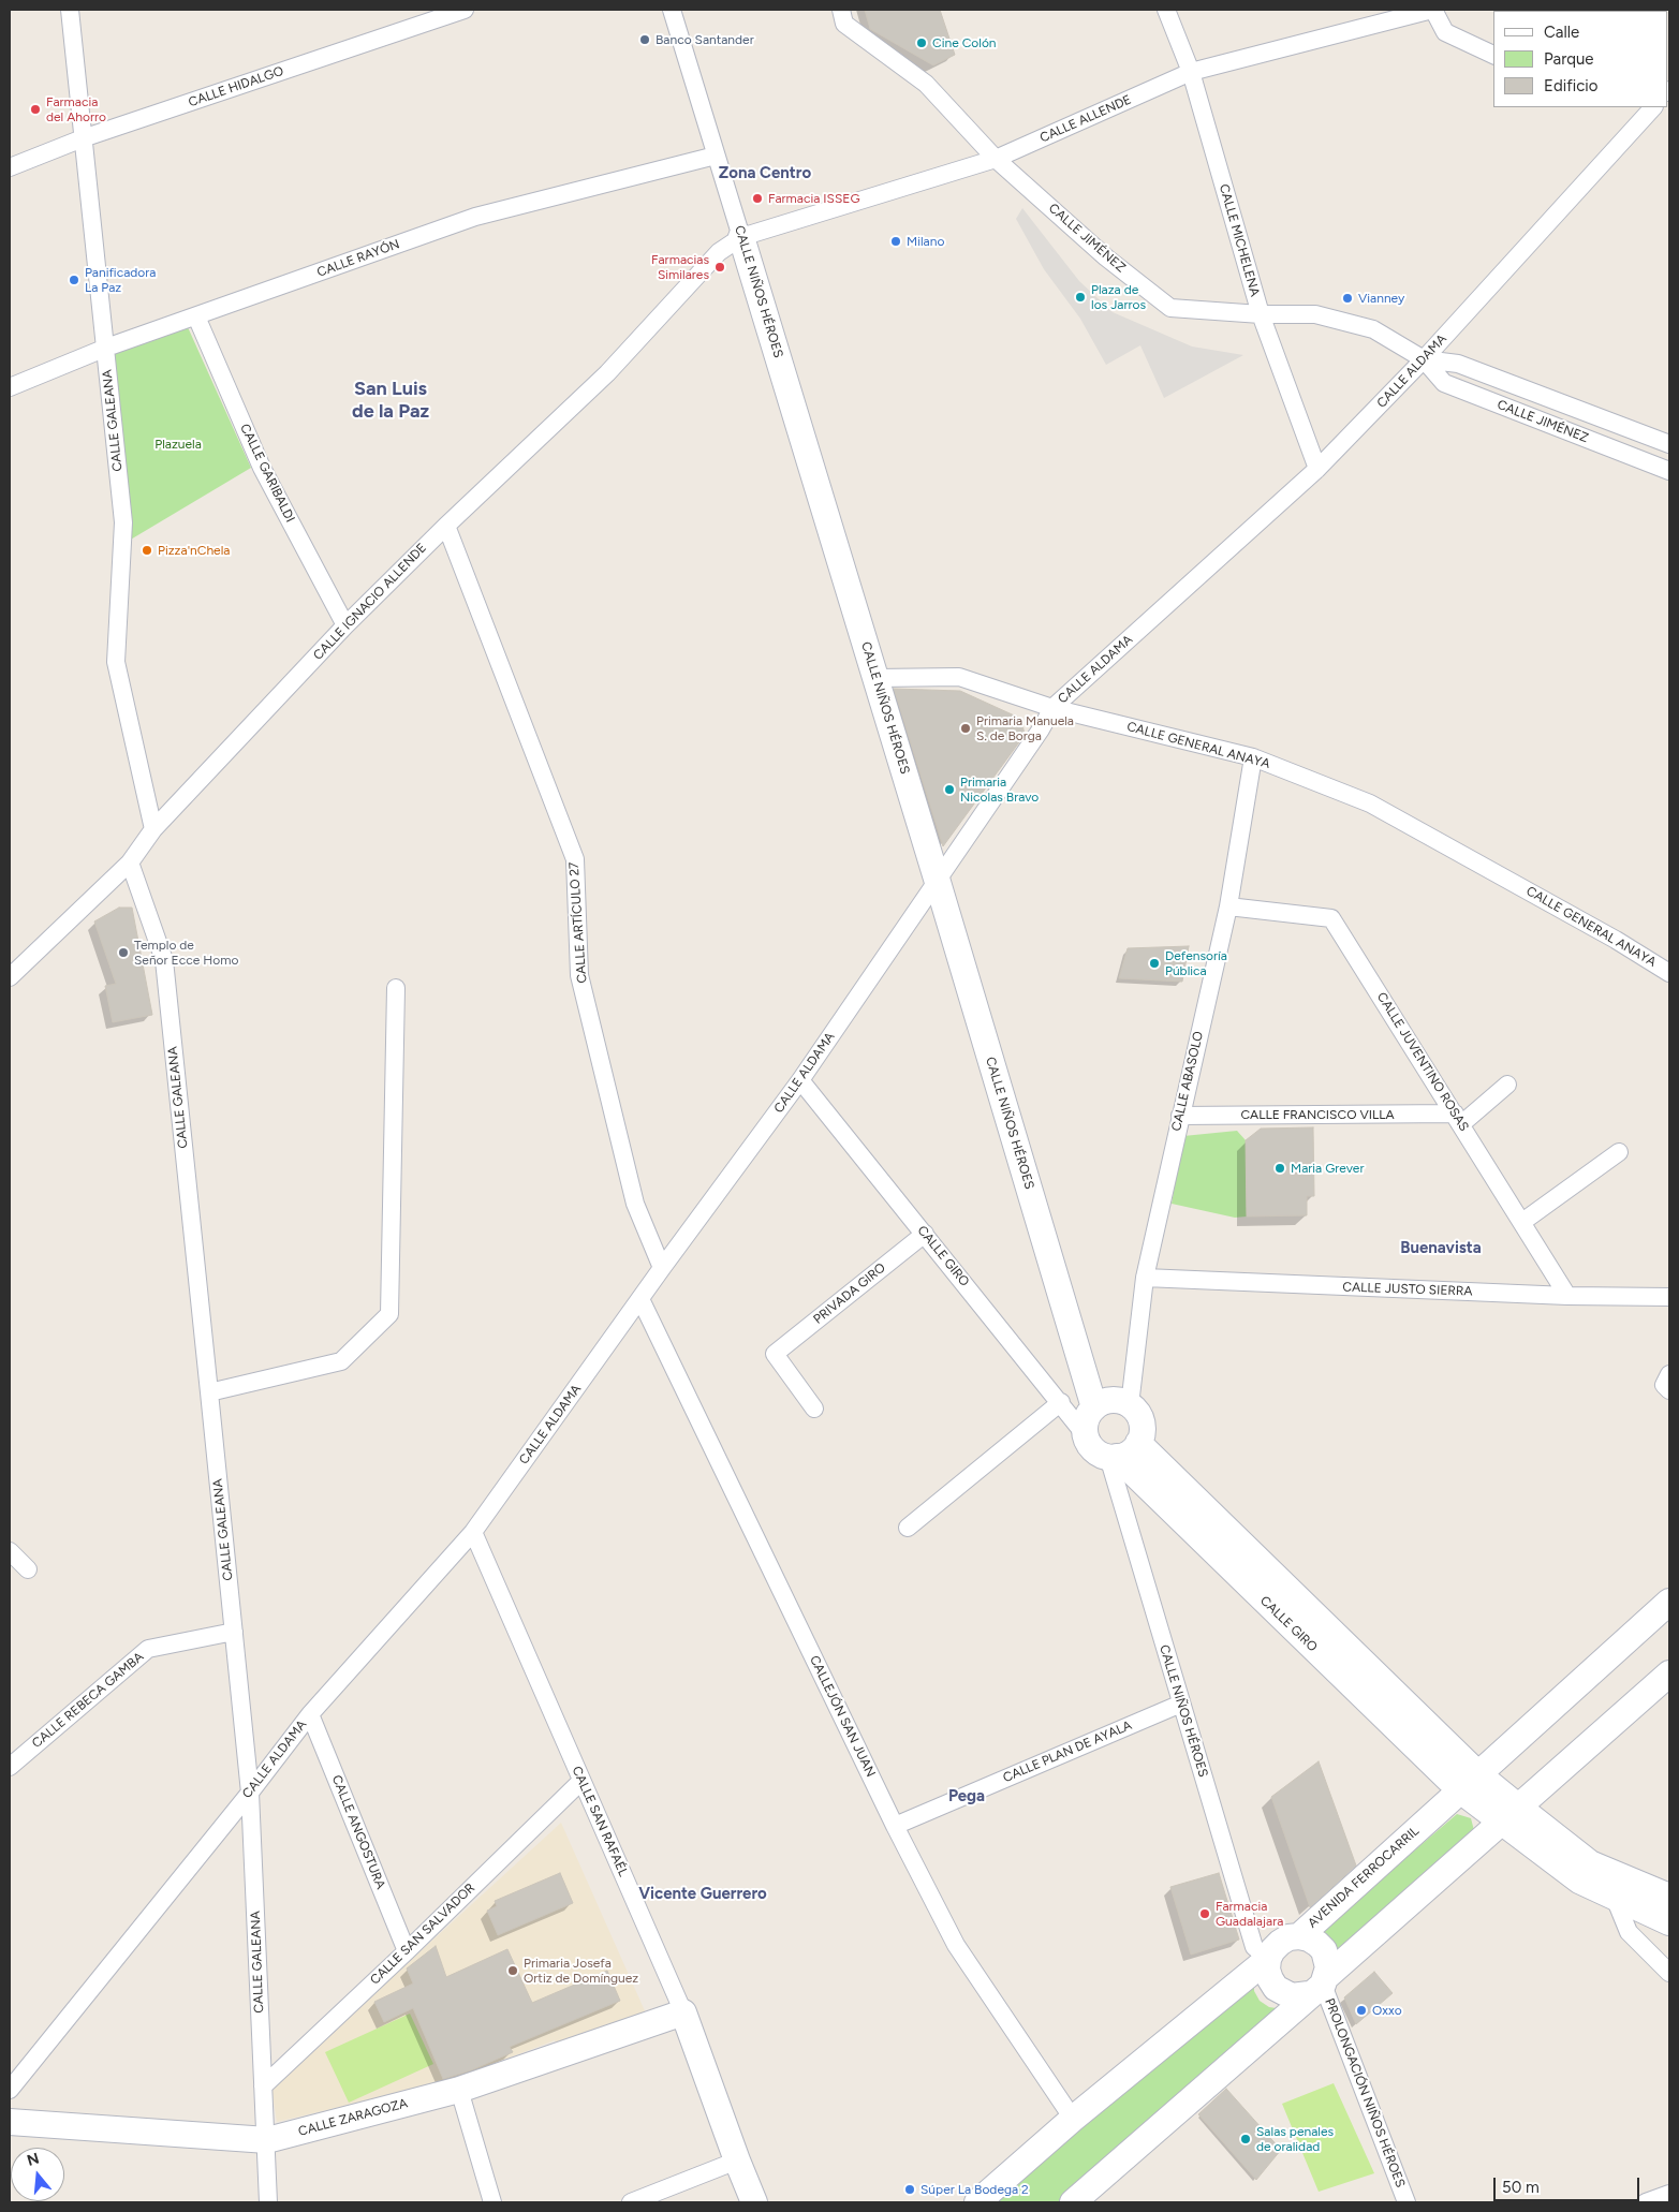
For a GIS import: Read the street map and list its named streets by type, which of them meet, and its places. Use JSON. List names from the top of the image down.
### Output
{
  "streets": {
    "street": [
      "CALLE HIDALGO",
      "CALLE ALLENDE",
      "CALLE JIMÉNEZ",
      "CALLE MICHELENA",
      "CALLE RAYÓN",
      "CALLE NIÑOS HÉROES",
      "CALLE ALDAMA",
      "CALLE GALEANA",
      "CALLE GARIBALDI",
      "CALLE IGNACIO ALLENDE",
      "CALLE GENERAL ANAYA",
      "CALLE ARTÍCULO 27",
      "CALLE JUVENTINO ROSAS",
      "CALLE ABASOLO",
      "CALLE FRANCISCO VILLA",
      "CALLE GIRO",
      "CALLE JUSTO SIERRA",
      "PRIVADA GIRO",
      "CALLE REBECA GAMBA",
      "CALLEJÓN SAN JUAN",
      "CALLE PLAN DE AYALA",
      "CALLE SAN RAFAÉL",
      "CALLE ANGOSTURA",
      "AVENIDA FERROCARRIL",
      "CALLE SAN SALVADOR",
      "PROLONGACIÓN NIÑOS HÉROES",
      "CALLE ZARAGOZA"
    ]
  },
  "crossings": [
    ["CALLE HIDALGO", "CALLE GALEANA"],
    ["CALLE ALLENDE", "CALLE JIMÉNEZ"],
    ["CALLE ALLENDE", "CALLE MICHELENA"],
    ["CALLE ALLENDE", "CALLE NIÑOS HÉROES"],
    ["CALLE ALLENDE", "CALLE IGNACIO ALLENDE"],
    ["CALLE JIMÉNEZ", "CALLE MICHELENA"],
    ["CALLE JIMÉNEZ", "CALLE ALDAMA"],
    ["CALLE MICHELENA", "CALLE ALDAMA"],
    ["CALLE RAYÓN", "CALLE NIÑOS HÉROES"],
    ["CALLE RAYÓN", "CALLE GALEANA"],
    ["CALLE RAYÓN", "CALLE GARIBALDI"],
    ["CALLE NIÑOS HÉROES", "CALLE ALDAMA"],
    ["CALLE NIÑOS HÉROES", "CALLE IGNACIO ALLENDE"],
    ["CALLE NIÑOS HÉROES", "CALLE GENERAL ANAYA"],
    ["CALLE NIÑOS HÉROES", "CALLE ABASOLO"],
    ["CALLE NIÑOS HÉROES", "CALLE GIRO"],
    ["CALLE NIÑOS HÉROES", "CALLE PLAN DE AYALA"],
    ["CALLE NIÑOS HÉROES", "AVENIDA FERROCARRIL"],
    ["CALLE NIÑOS HÉROES", "PROLONGACIÓN NIÑOS HÉROES"],
    ["CALLE ALDAMA", "CALLE GALEANA"],
    ["CALLE ALDAMA", "CALLE GENERAL ANAYA"],
    ["CALLE ALDAMA", "CALLE ARTÍCULO 27"],
    ["CALLE ALDAMA", "CALLE GIRO"],
    ["CALLE ALDAMA", "CALLEJÓN SAN JUAN"],
    ["CALLE ALDAMA", "CALLE SAN RAFAÉL"],
    ["CALLE ALDAMA", "CALLE ANGOSTURA"],
    ["CALLE GALEANA", "CALLE IGNACIO ALLENDE"],
    ["CALLE GALEANA", "CALLE REBECA GAMBA"],
    ["CALLE GALEANA", "CALLE SAN SALVADOR"],
    ["CALLE GALEANA", "CALLE ZARAGOZA"],
    ["CALLE GARIBALDI", "CALLE IGNACIO ALLENDE"],
    ["CALLE IGNACIO ALLENDE", "CALLE ARTÍCULO 27"],
    ["CALLE GENERAL ANAYA", "CALLE ABASOLO"],
    ["CALLE JUVENTINO ROSAS", "CALLE ABASOLO"],
    ["CALLE JUVENTINO ROSAS", "CALLE FRANCISCO VILLA"],
    ["CALLE JUVENTINO ROSAS", "CALLE JUSTO SIERRA"],
    ["CALLE ABASOLO", "CALLE FRANCISCO VILLA"],
    ["CALLE ABASOLO", "CALLE GIRO"],
    ["CALLE ABASOLO", "CALLE JUSTO SIERRA"],
    ["CALLE GIRO", "PRIVADA GIRO"],
    ["CALLE GIRO", "AVENIDA FERROCARRIL"],
    ["CALLEJÓN SAN JUAN", "CALLE PLAN DE AYALA"],
    ["CALLEJÓN SAN JUAN", "AVENIDA FERROCARRIL"],
    ["CALLE SAN RAFAÉL", "CALLE SAN SALVADOR"],
    ["CALLE SAN RAFAÉL", "CALLE ZARAGOZA"],
    ["CALLE ANGOSTURA", "CALLE SAN SALVADOR"],
    ["AVENIDA FERROCARRIL", "PROLONGACIÓN NIÑOS HÉROES"]
  ],
  "districts": [
    "Zona Centro",
    "San Luis de la Paz",
    "Buenavista",
    "Pega",
    "Vicente Guerrero"
  ],
  "parks": ["Plazuela"],
  "places": [
    "Banco Santander",
    "Cine Colón",
    "Farmacia del Ahorro",
    "Farmacia ISSEG",
    "Milano",
    "Farmacias Similares",
    "Panificadora La Paz",
    "Plaza de los Jarros",
    "Vianney",
    "Pizza'nChela",
    "Primaria Manuela S. de Borga",
    "Primaria Nicolas Bravo",
    "Templo de Señor Ecce Homo",
    "Defensoría Pública",
    "Maria Grever",
    "Farmacia Guadalajara",
    "Primaria Josefa Ortiz de Domínguez",
    "Oxxo",
    "Salas penales de oralidad",
    "Súper La Bodega 2"
  ],
  "legend": ["Calle", "Parque", "Edificio"],
  "scale_bar": "50 m",
  "north": "top"
}
